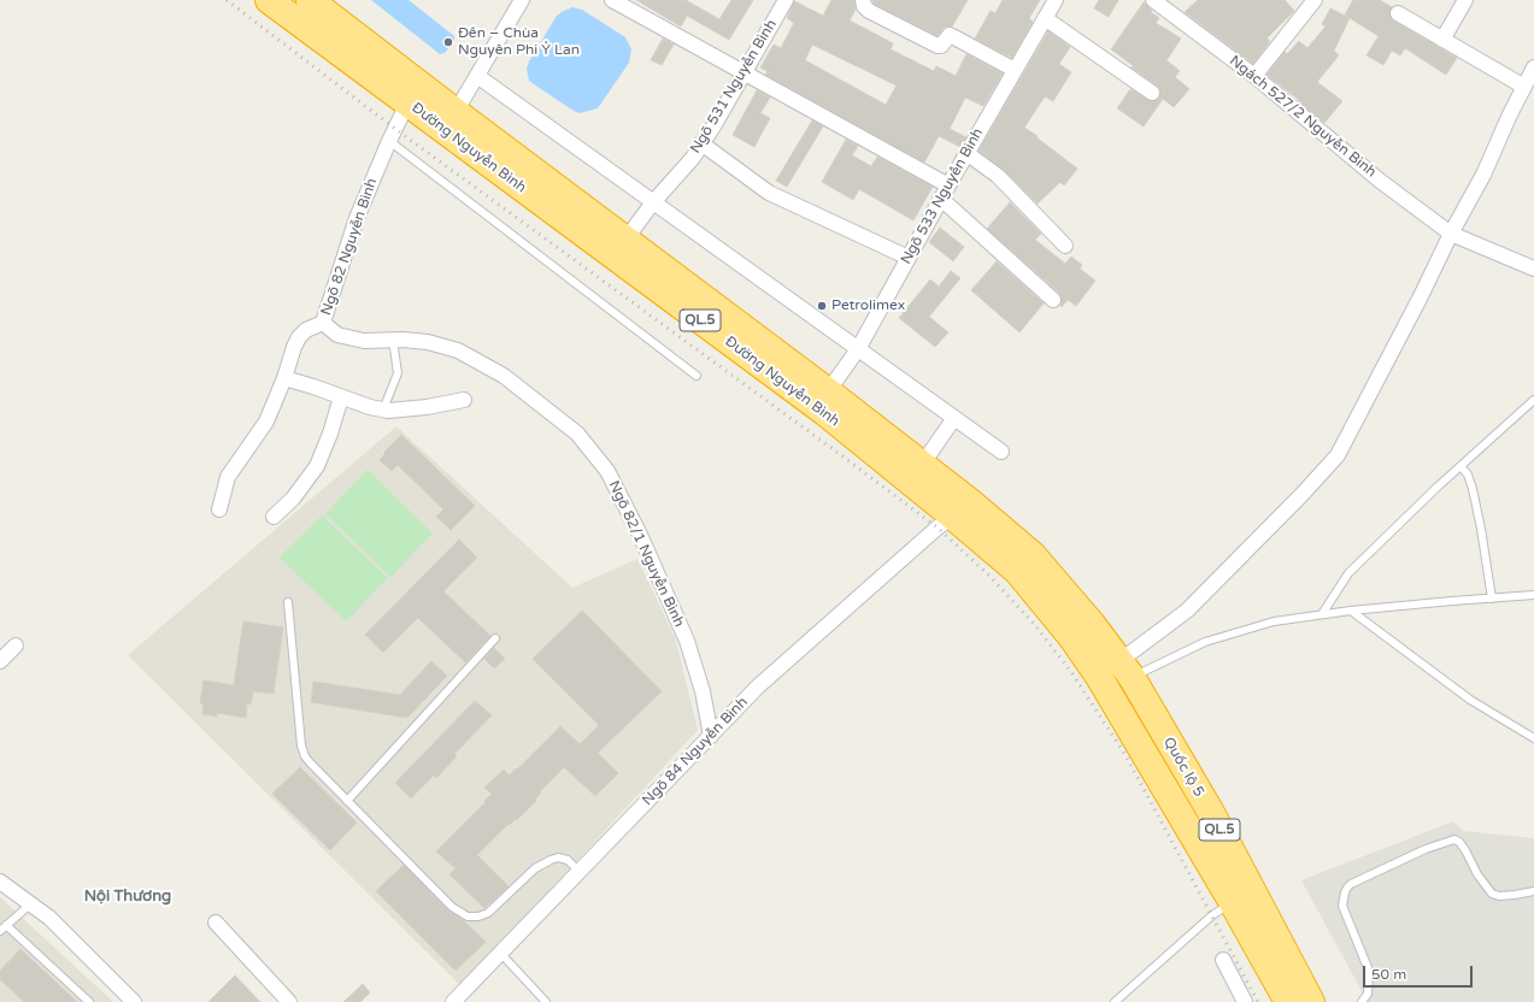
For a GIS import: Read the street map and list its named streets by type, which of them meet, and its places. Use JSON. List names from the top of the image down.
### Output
{
  "streets": {
    "highway": ["Đường Nguyễn Bình", "QL.5", "Quốc lộ 5"],
    "street": [
      "Ngõ 531 Nguyễn Bình",
      "Ngách 527/2 Nguyễn Bình",
      "Ngõ 533 Nguyễn Bình",
      "Ngõ 82 Nguyễn Bình",
      "Ngõ 82/1 Nguyễn Bình",
      "Ngõ 84 Nguyễn Bình"
    ]
  },
  "crossings": [
    ["Ngõ 531 Nguyễn Bình", "Đường Nguyễn Bình"],
    ["Đường Nguyễn Bình", "Ngõ 533 Nguyễn Bình"],
    ["Đường Nguyễn Bình", "Ngõ 82 Nguyễn Bình"],
    ["Đường Nguyễn Bình", "Ngõ 84 Nguyễn Bình"],
    ["Đường Nguyễn Bình", "Quốc lộ 5"],
    ["Ngõ 82 Nguyễn Bình", "Ngõ 82/1 Nguyễn Bình"],
    ["Ngõ 82/1 Nguyễn Bình", "Ngõ 84 Nguyễn Bình"]
  ],
  "districts": ["Nội Thương"],
  "places": ["Đền – Chùa Nguyên Phi Ỷ Lan", "Petrolimex"],
  "scale_bar": "50 m"
}
